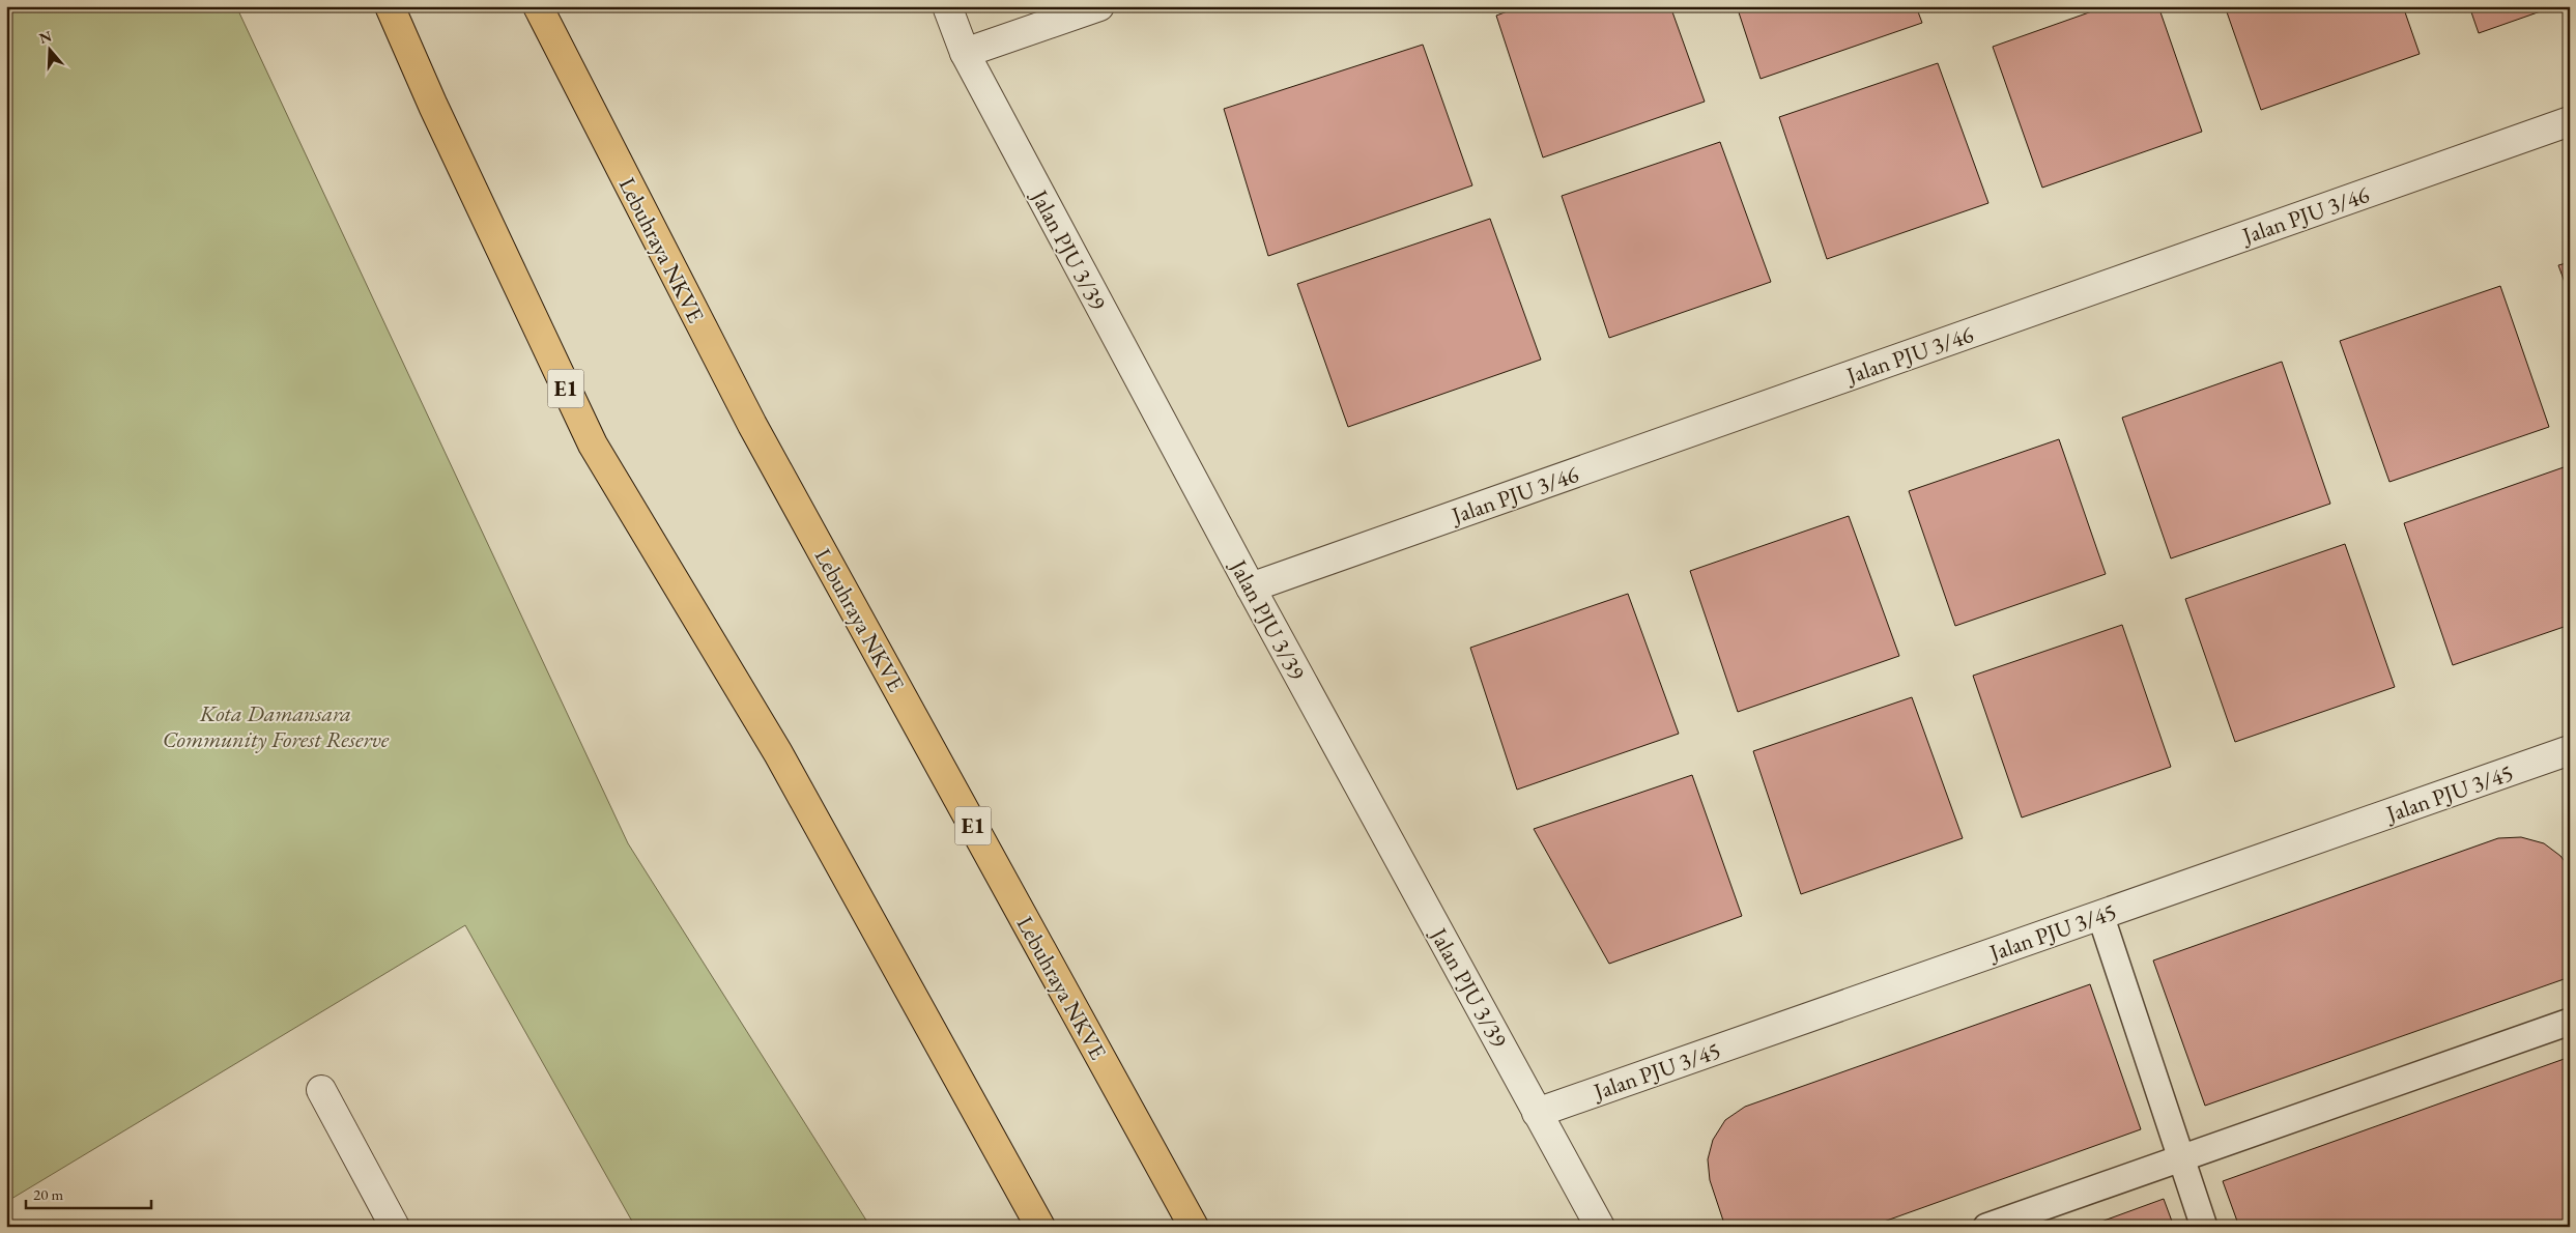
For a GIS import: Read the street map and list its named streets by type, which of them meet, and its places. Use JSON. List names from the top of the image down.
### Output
{
  "streets": {
    "highway": ["Lebuhraya NKVE", "E1"],
    "street": ["Jalan PJU 3/46", "Jalan PJU 3/39", "Jalan PJU 3/45"]
  },
  "crossings": [
    ["Jalan PJU 3/46", "Jalan PJU 3/39"],
    ["Jalan PJU 3/39", "Jalan PJU 3/45"]
  ],
  "parks": ["Kota Damansara Community Forest Reserve"],
  "scale_bar": "20 m",
  "north": "top"
}
